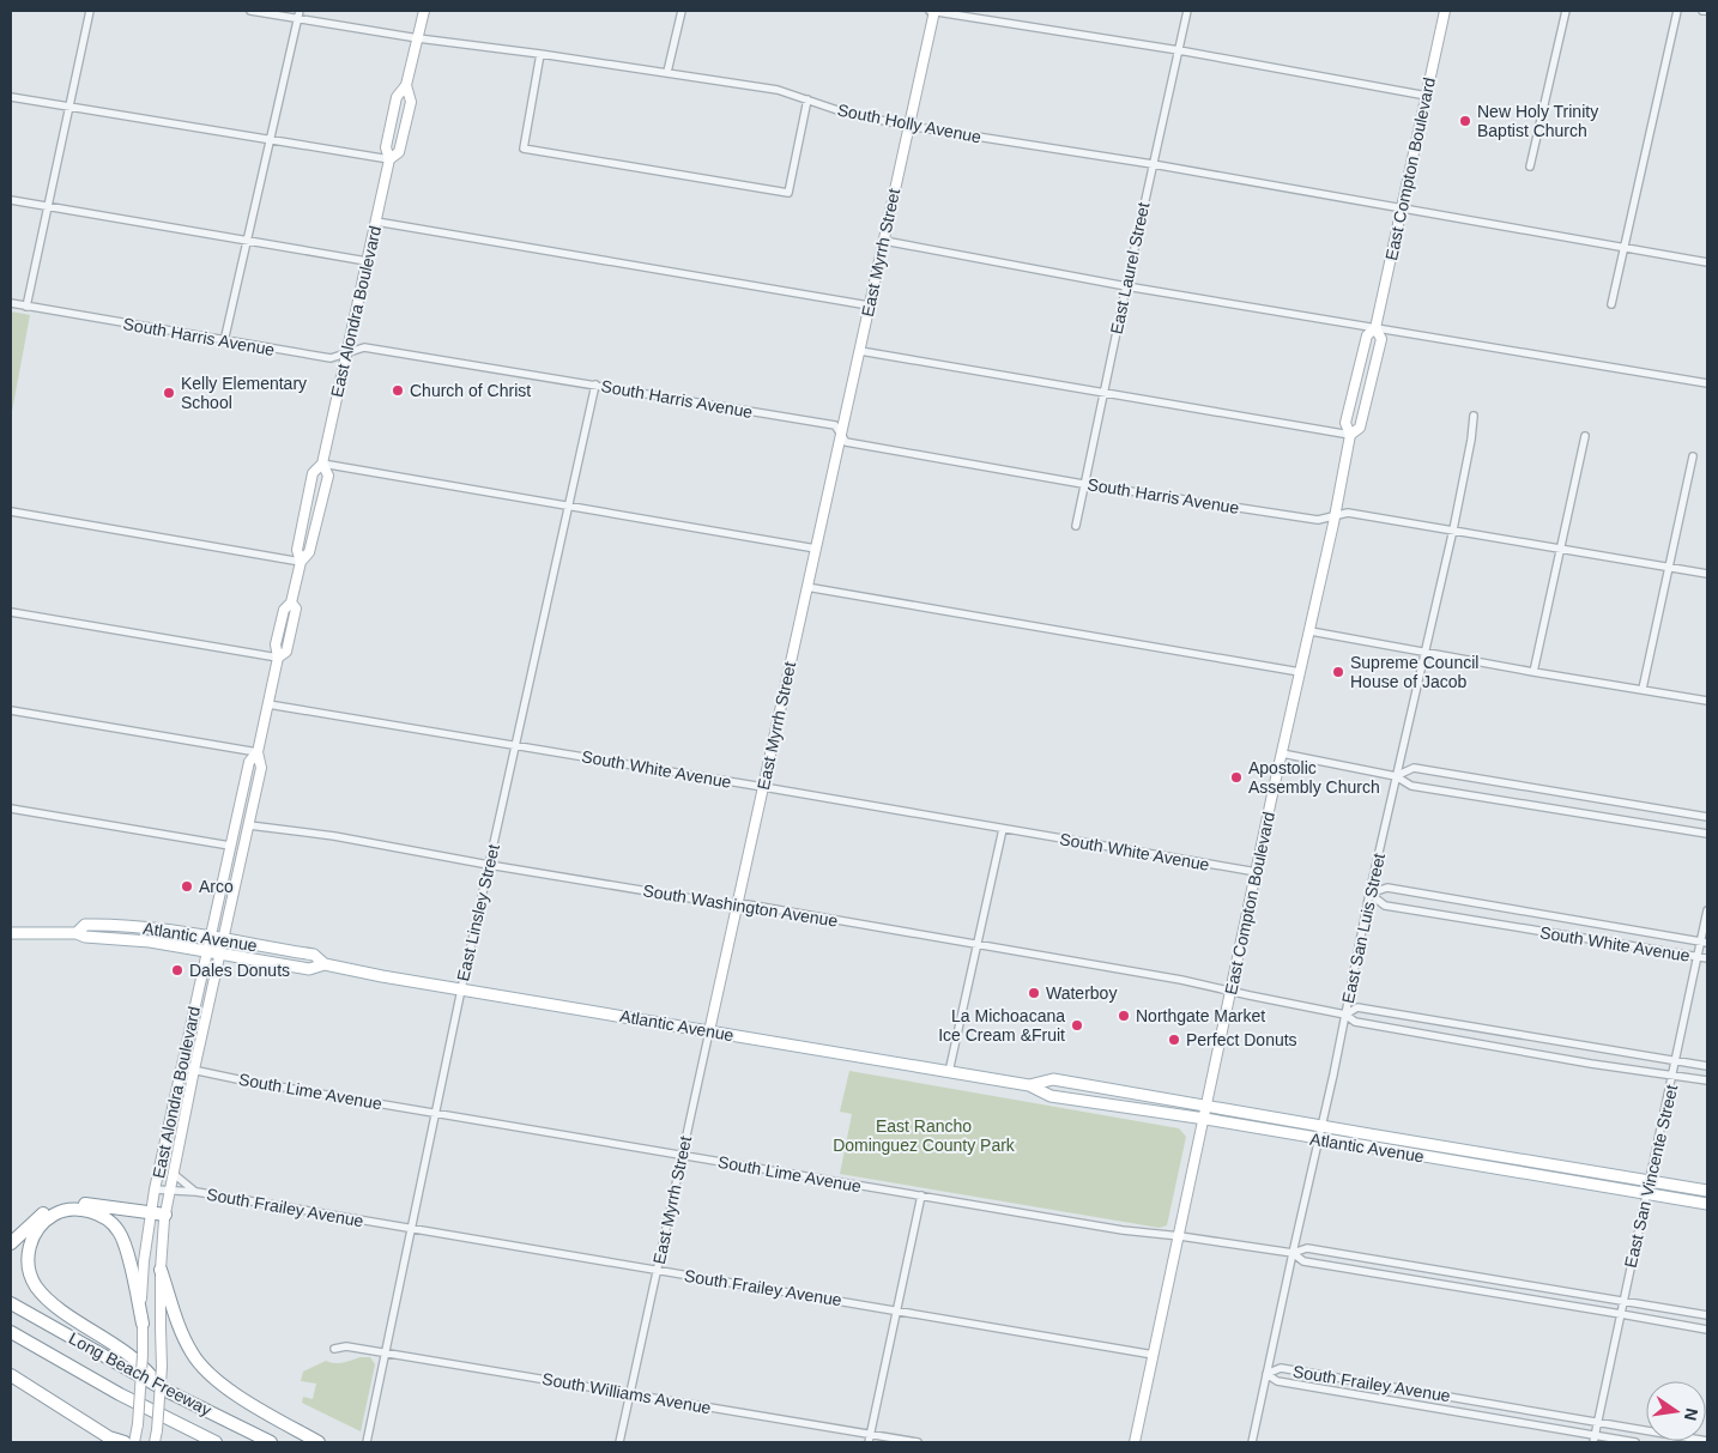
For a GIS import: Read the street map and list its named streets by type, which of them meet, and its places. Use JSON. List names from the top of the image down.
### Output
{
  "streets": {
    "highway": ["Long Beach Freeway"],
    "main road": [
      "East Compton Boulevard",
      "East Myrrh Street",
      "East Alondra Boulevard",
      "Atlantic Avenue"
    ],
    "street": [
      "South Holly Avenue",
      "East Laurel Street",
      "South Harris Avenue",
      "South White Avenue",
      "South Washington Avenue",
      "East Linsley Street",
      "East San Luis Street",
      "South Lime Avenue",
      "East San Vincente Street",
      "South Frailey Avenue",
      "South Williams Avenue"
    ]
  },
  "crossings": [
    ["South Holly Avenue", "East Compton Boulevard"],
    ["South Holly Avenue", "East Myrrh Street"],
    ["South Holly Avenue", "East Laurel Street"],
    ["South Holly Avenue", "East Alondra Boulevard"],
    ["East Compton Boulevard", "South Harris Avenue"],
    ["East Compton Boulevard", "South White Avenue"],
    ["East Compton Boulevard", "South Washington Avenue"],
    ["East Compton Boulevard", "Atlantic Avenue"],
    ["East Compton Boulevard", "South Lime Avenue"],
    ["East Compton Boulevard", "South Frailey Avenue"],
    ["East Myrrh Street", "South Harris Avenue"],
    ["East Myrrh Street", "South White Avenue"],
    ["East Myrrh Street", "South Washington Avenue"],
    ["East Myrrh Street", "Atlantic Avenue"],
    ["East Myrrh Street", "South Lime Avenue"],
    ["East Myrrh Street", "South Frailey Avenue"],
    ["East Myrrh Street", "South Williams Avenue"],
    ["East Laurel Street", "South Harris Avenue"],
    ["East Alondra Boulevard", "South Harris Avenue"],
    ["East Alondra Boulevard", "South White Avenue"],
    ["East Alondra Boulevard", "South Washington Avenue"],
    ["East Alondra Boulevard", "Atlantic Avenue"],
    ["East Alondra Boulevard", "South Lime Avenue"],
    ["East Alondra Boulevard", "South Frailey Avenue"],
    ["South Harris Avenue", "East Linsley Street"],
    ["South Harris Avenue", "East San Luis Street"],
    ["South White Avenue", "East Linsley Street"],
    ["South White Avenue", "East San Luis Street"],
    ["South White Avenue", "East San Vincente Street"],
    ["South Washington Avenue", "East Linsley Street"],
    ["South Washington Avenue", "East San Luis Street"],
    ["East Linsley Street", "Atlantic Avenue"],
    ["East Linsley Street", "South Lime Avenue"],
    ["East Linsley Street", "South Frailey Avenue"],
    ["East Linsley Street", "South Williams Avenue"],
    ["East San Luis Street", "Atlantic Avenue"],
    ["East San Luis Street", "South Lime Avenue"],
    ["East San Luis Street", "South Frailey Avenue"],
    ["Atlantic Avenue", "East San Vincente Street"],
    ["South Lime Avenue", "East San Vincente Street"],
    ["East San Vincente Street", "South Frailey Avenue"]
  ],
  "parks": ["East Rancho Dominguez County Park"],
  "places": [
    "New Holy Trinity Baptist Church",
    "Church of Christ",
    "Kelly Elementary School",
    "Supreme Council House of Jacob",
    "Apostolic Assembly Church",
    "Arco",
    "Dales Donuts",
    "Waterboy",
    "Northgate Market",
    "La Michoacana Ice Cream &Fruit",
    "Perfect Donuts"
  ],
  "north": "right"
}
